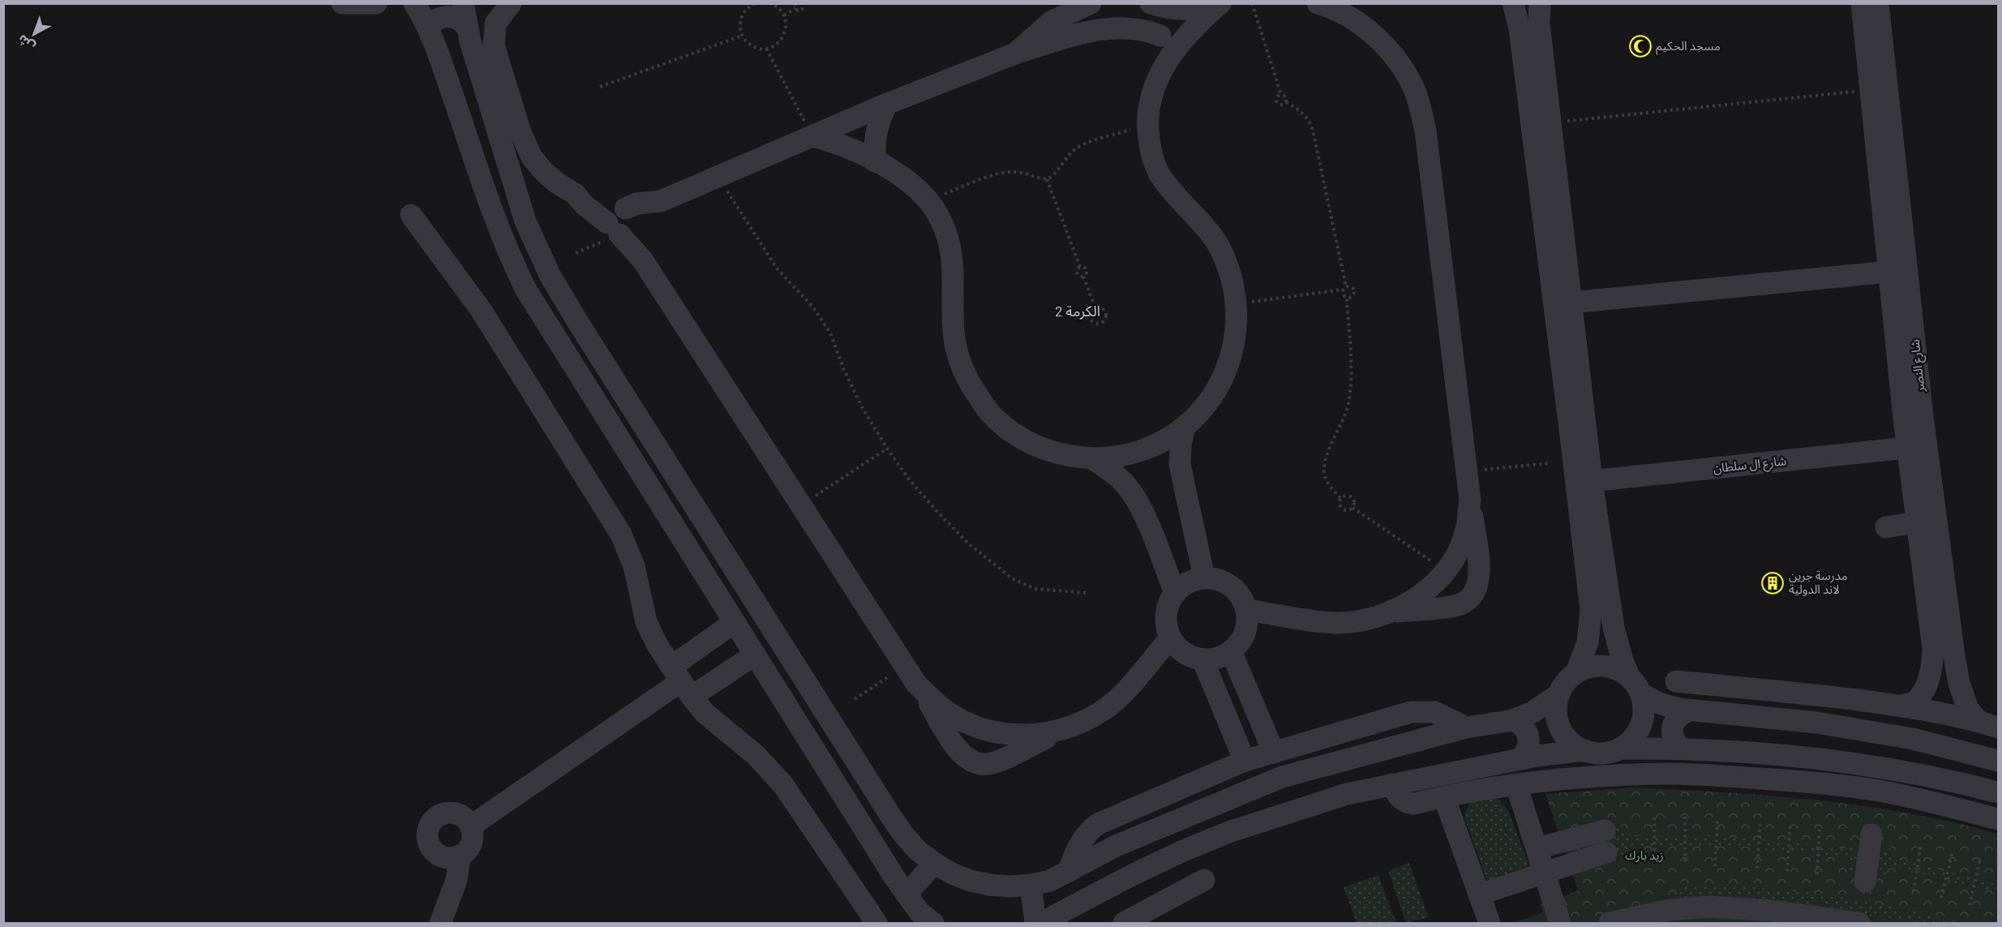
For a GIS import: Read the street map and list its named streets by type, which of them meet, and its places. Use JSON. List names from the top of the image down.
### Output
{
  "streets": {
    "street": ["شارع النصر", "شارع ال سلطان"]
  },
  "crossings": [
    ["شارع النصر", "شارع ال سلطان"]
  ],
  "districts": ["الكرمة 2"],
  "parks": ["زيد بارك"],
  "places": {
    "mosque": ["مسجد الحكيم"],
    "building": ["مدرسة جرين لاند الدولية"]
  },
  "north": "bottom left"
}
